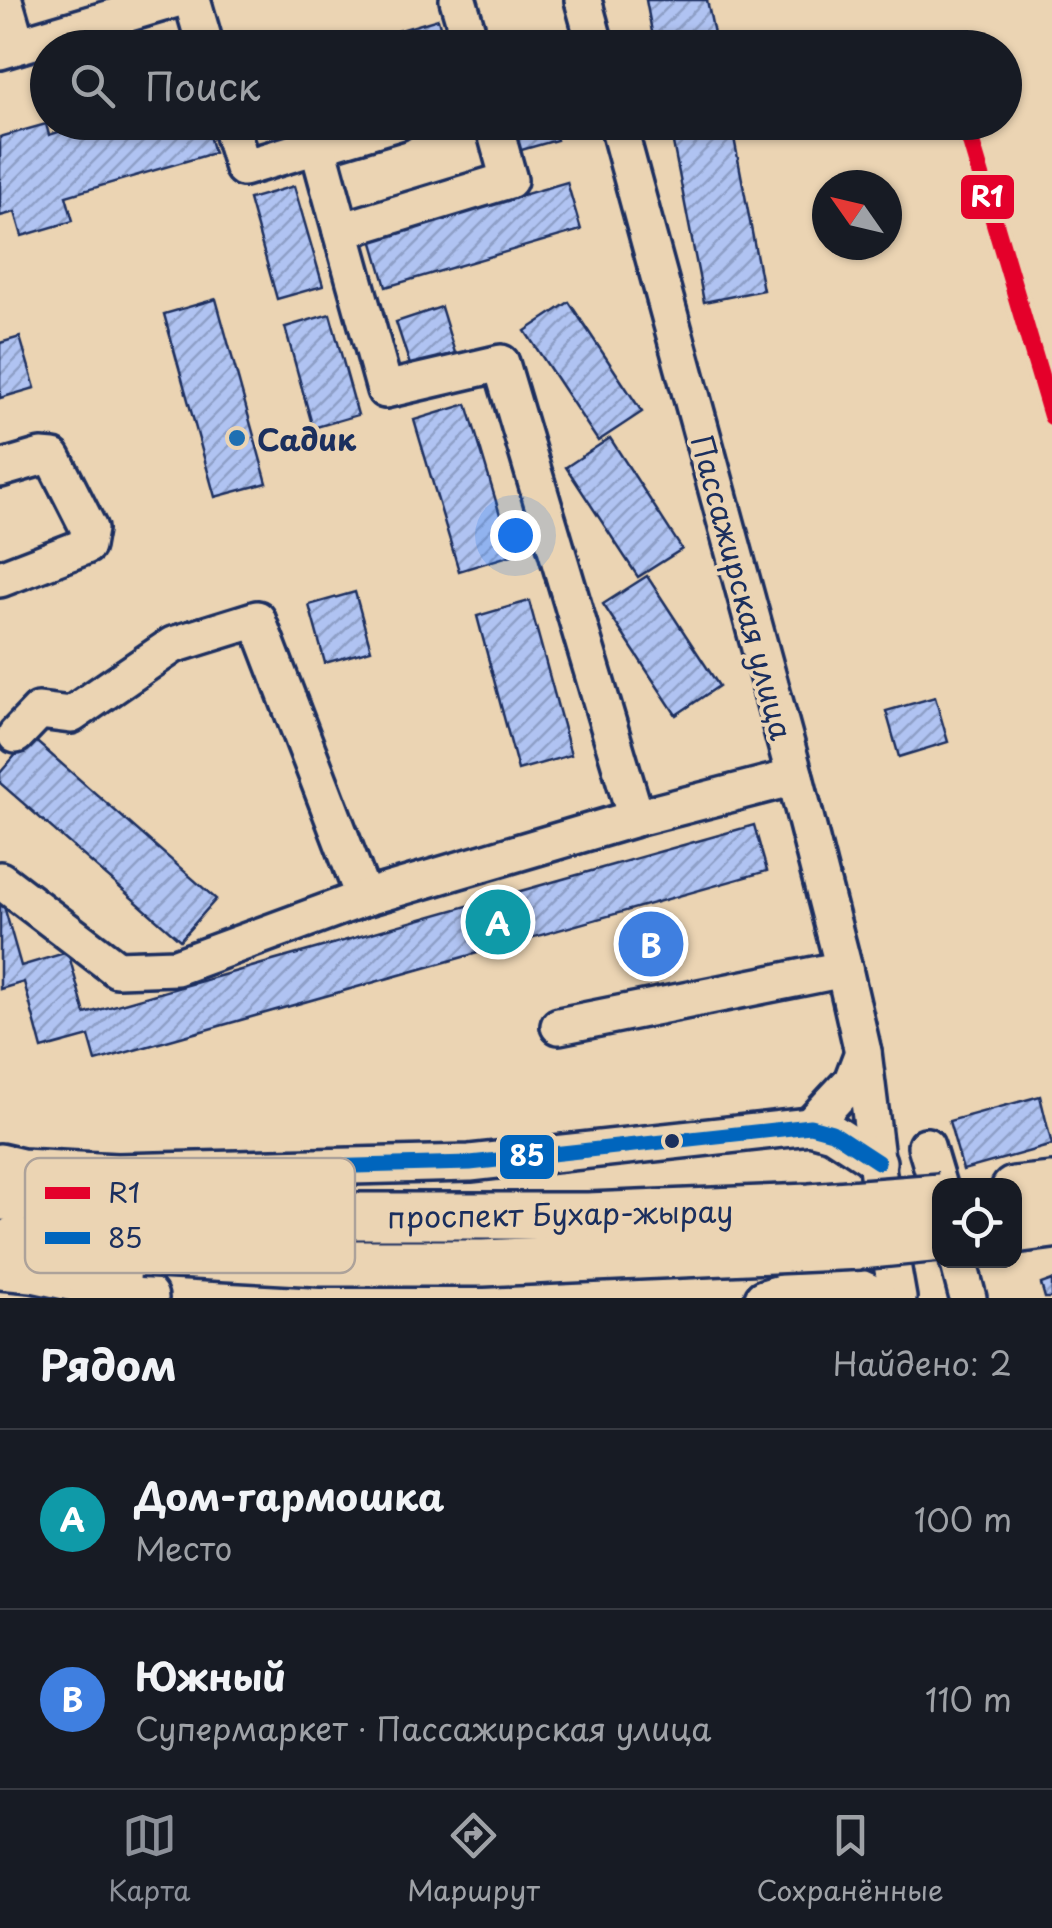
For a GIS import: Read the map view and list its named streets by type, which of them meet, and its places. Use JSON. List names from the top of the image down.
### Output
{
  "streets": {
    "main road": ["проспект Бухар-жырау"],
    "street": ["Пассажирская улица"]
  },
  "places": ["Садик"],
  "lines": ["transit line R1", "transit line 85"],
  "legend": ["R1", "85"],
  "north": "top left",
  "page": {
    "search": "Поиск",
    "pins": ["A", "B"],
    "heading": ["Рядом", "Найдено: 2"],
    "list": [
      {
        "mark": "A",
        "name": "Дом-гармошка",
        "note": "Место",
        "value": "100 m"
      },
      {
        "mark": "B",
        "name": "Южный",
        "note": "Супермаркет · Пассажирская улица",
        "value": "110 m"
      }
    ],
    "nav": ["Карта", "Маршрут", "Сохранённые"]
  }
}
